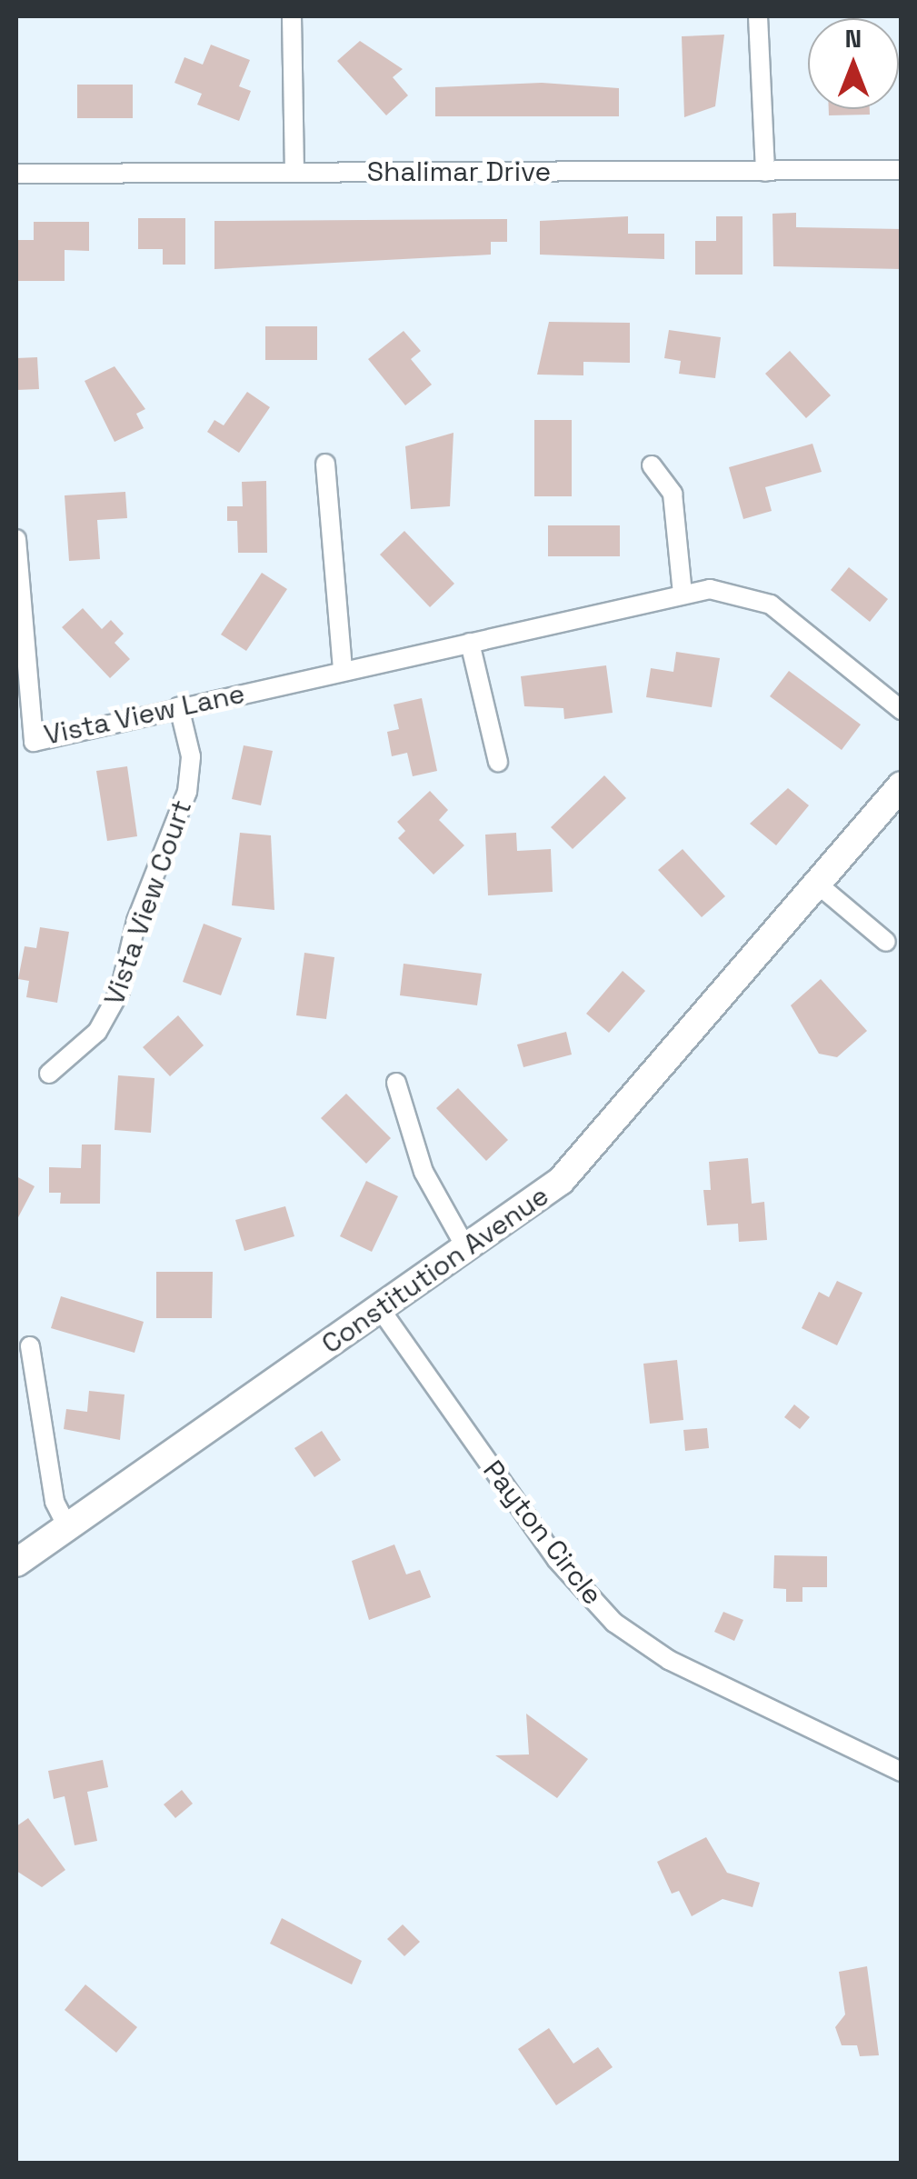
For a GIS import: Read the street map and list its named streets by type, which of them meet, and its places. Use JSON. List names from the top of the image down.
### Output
{
  "streets": {
    "main road": ["Constitution Avenue"],
    "street": [
      "Shalimar Drive",
      "Vista View Lane",
      "Vista View Court",
      "Payton Circle"
    ]
  },
  "crossings": [
    ["Vista View Lane", "Vista View Court"],
    ["Constitution Avenue", "Payton Circle"]
  ],
  "north": "top"
}
